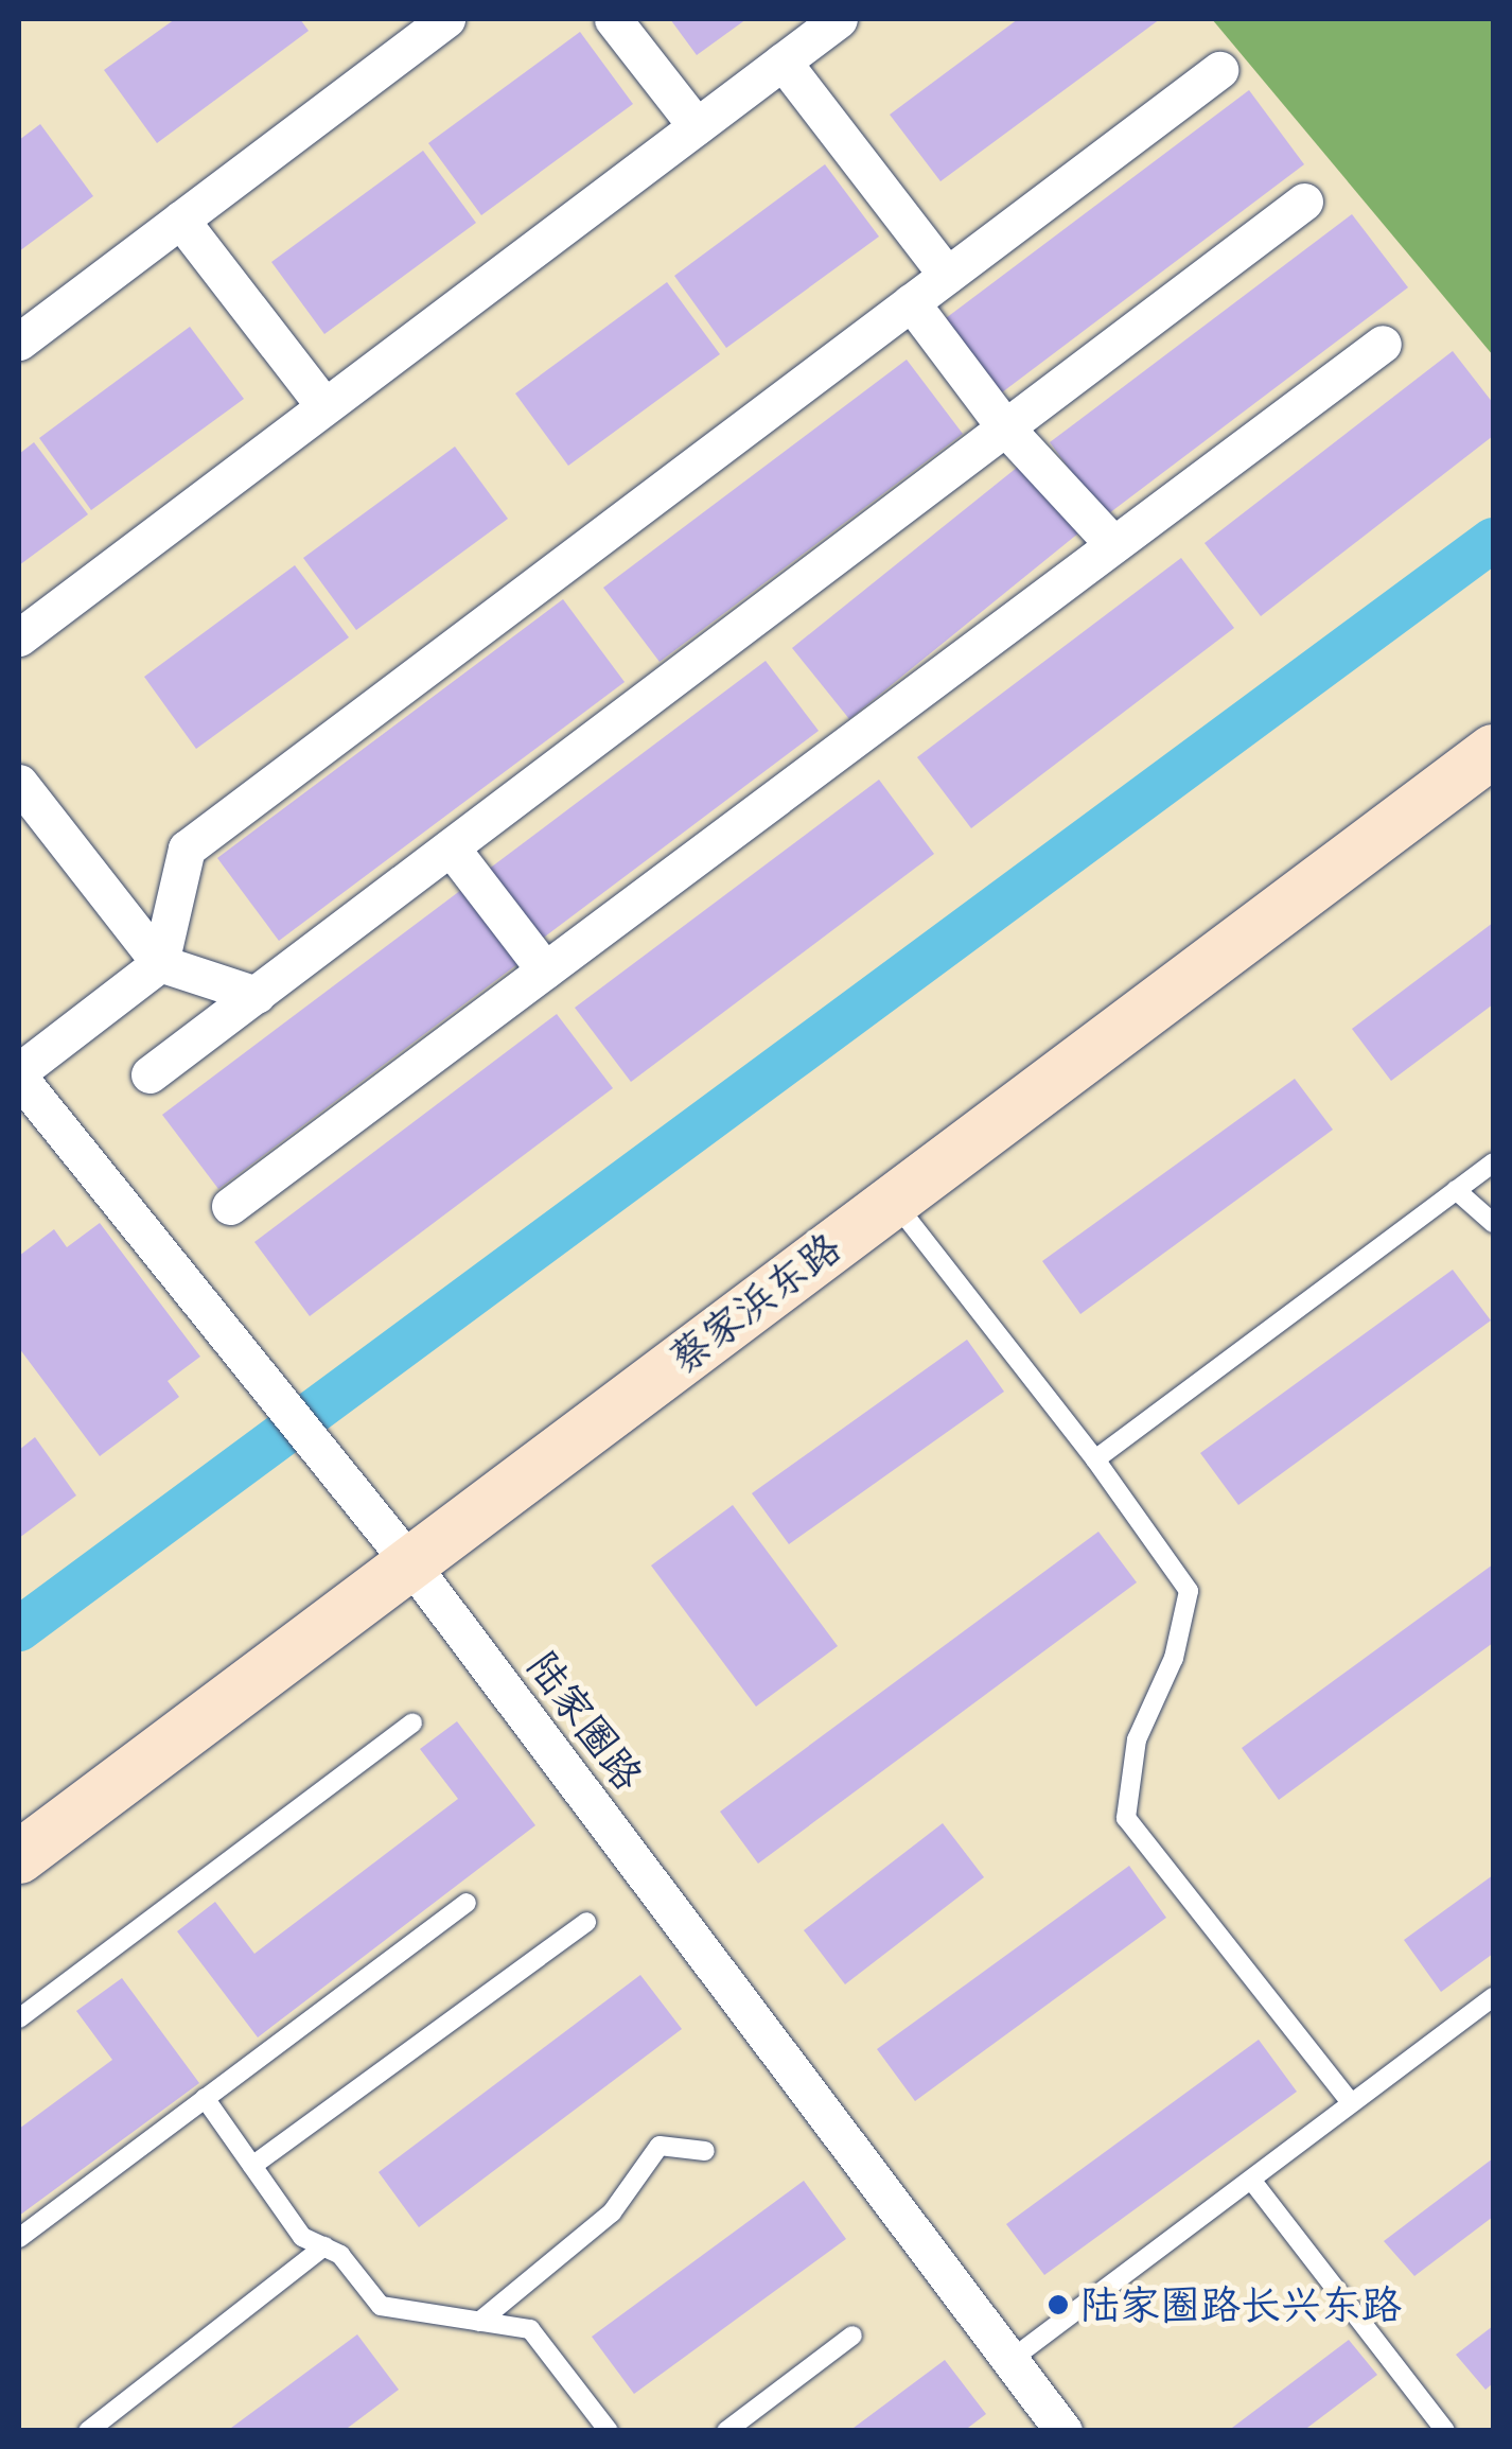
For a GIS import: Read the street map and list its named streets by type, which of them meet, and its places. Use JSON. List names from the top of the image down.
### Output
{
  "streets": {
    "street": ["蔡家浜东路", "陆家圈路"]
  },
  "crossings": [
    ["蔡家浜东路", "陆家圈路"]
  ],
  "places": ["陆家圈路长兴东路"]
}
